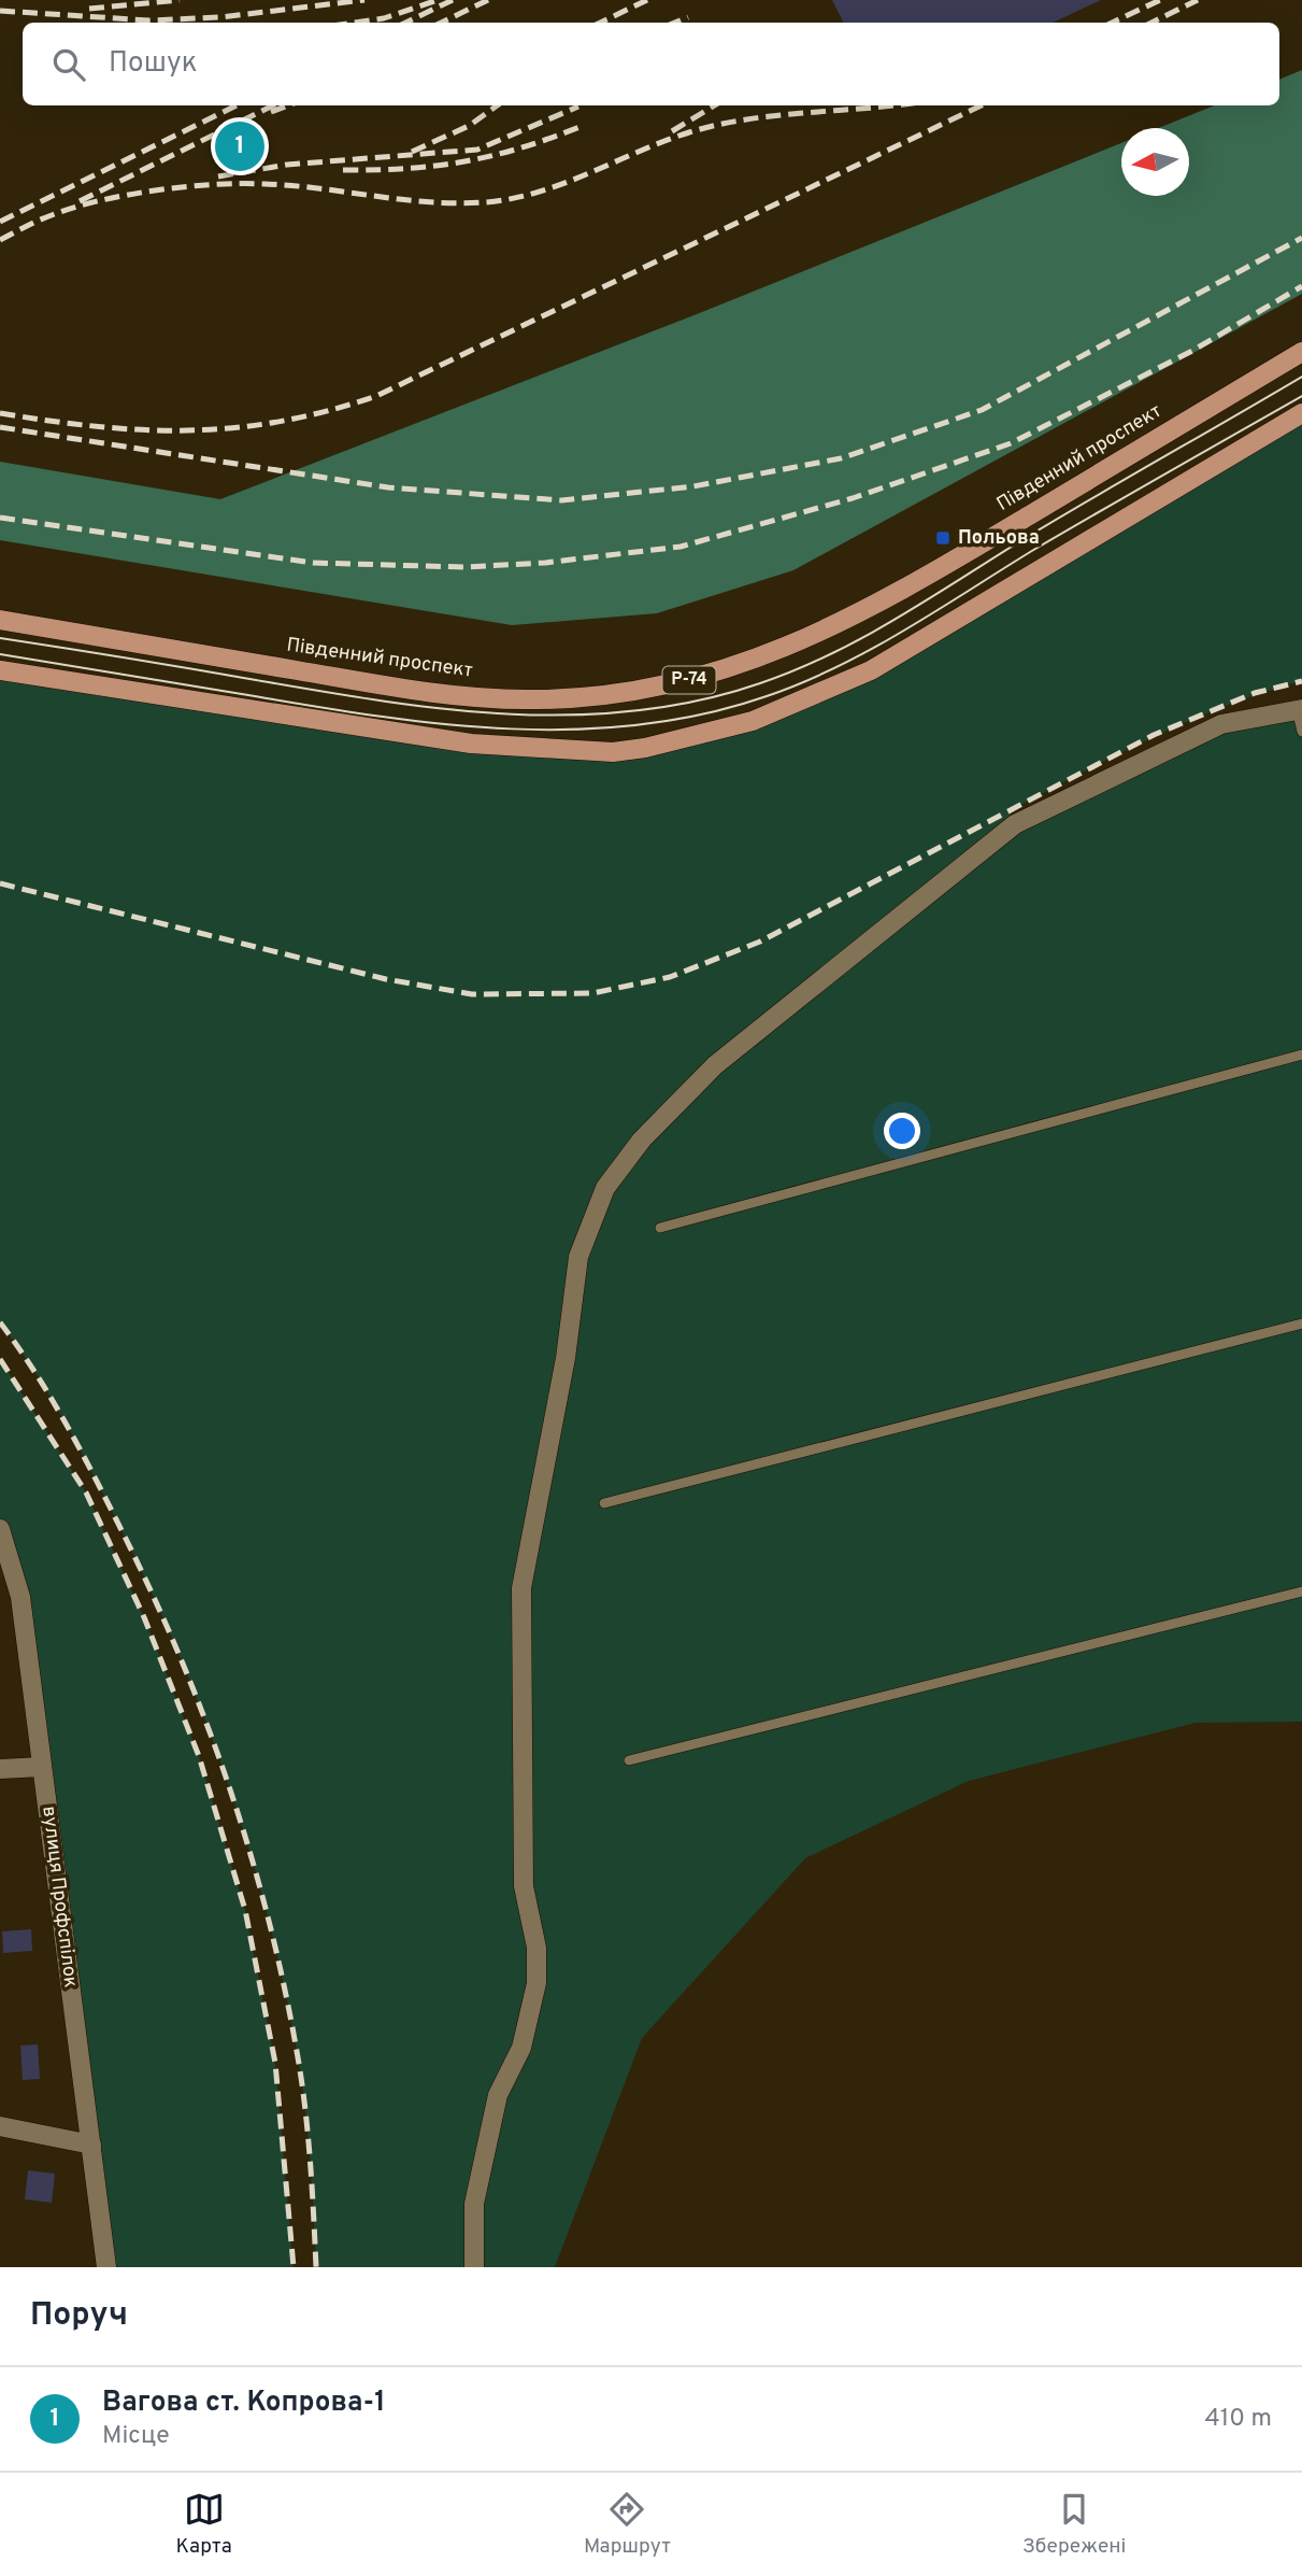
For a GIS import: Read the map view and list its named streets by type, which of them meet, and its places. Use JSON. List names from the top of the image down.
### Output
{
  "streets": {
    "main road": ["Південний проспект", "Р-74"],
    "street": ["вулиця Профспілок"]
  },
  "places": {
    "transit": ["Польова"]
  },
  "north": "left",
  "page": {
    "search": "Пошук",
    "pins": "1",
    "heading": "Поруч",
    "list": [
      {
        "mark": "1",
        "name": "Вагова ст. Копрова-1",
        "note": "Місце",
        "value": "410 m"
      }
    ],
    "nav": ["Карта", "Маршрут", "Збережені"]
  }
}
